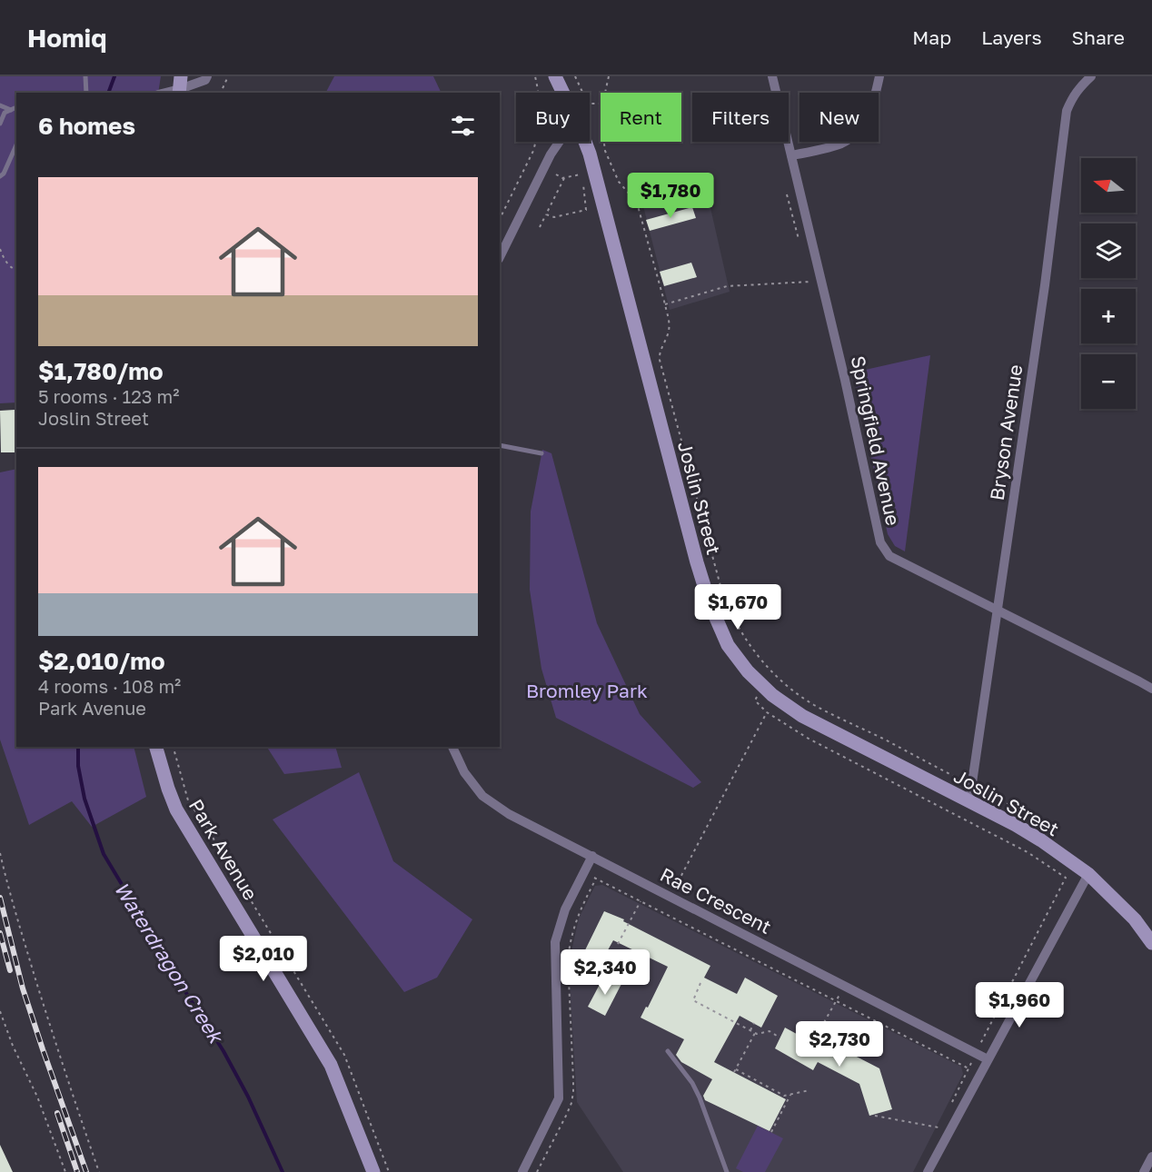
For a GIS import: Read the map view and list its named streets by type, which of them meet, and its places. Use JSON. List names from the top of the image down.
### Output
{
  "streets": {
    "street": [
      "Bryson Avenue",
      "Springfield Avenue",
      "Joslin Street",
      "Park Avenue",
      "Rae Crescent"
    ]
  },
  "crossings": [
    ["Bryson Avenue", "Springfield Avenue"],
    ["Bryson Avenue", "Joslin Street"]
  ],
  "water": ["Waterdragon Creek"],
  "parks": ["Bromley Park"],
  "north": "left",
  "page": {
    "header": "Homiq",
    "nav": ["Map", "Layers", "Share"],
    "chip": [
      "Buy",
      "Rent",
      "Filters",
      "New"
    ],
    "heading": "6 homes",
    "map_buttons": ["+", "−"],
    "list": [
      {
        "name": "$1,780/mo",
        "note": "5 rooms · 123 m² · Joslin Street"
      },
      {
        "name": "$2,010/mo",
        "note": "4 rooms · 108 m² · Park Avenue"
      }
    ],
    "price": [
      "$1,780",
      "$1,670",
      "$2,010",
      "$2,340",
      "$1,960",
      "$2,730"
    ]
  }
}
